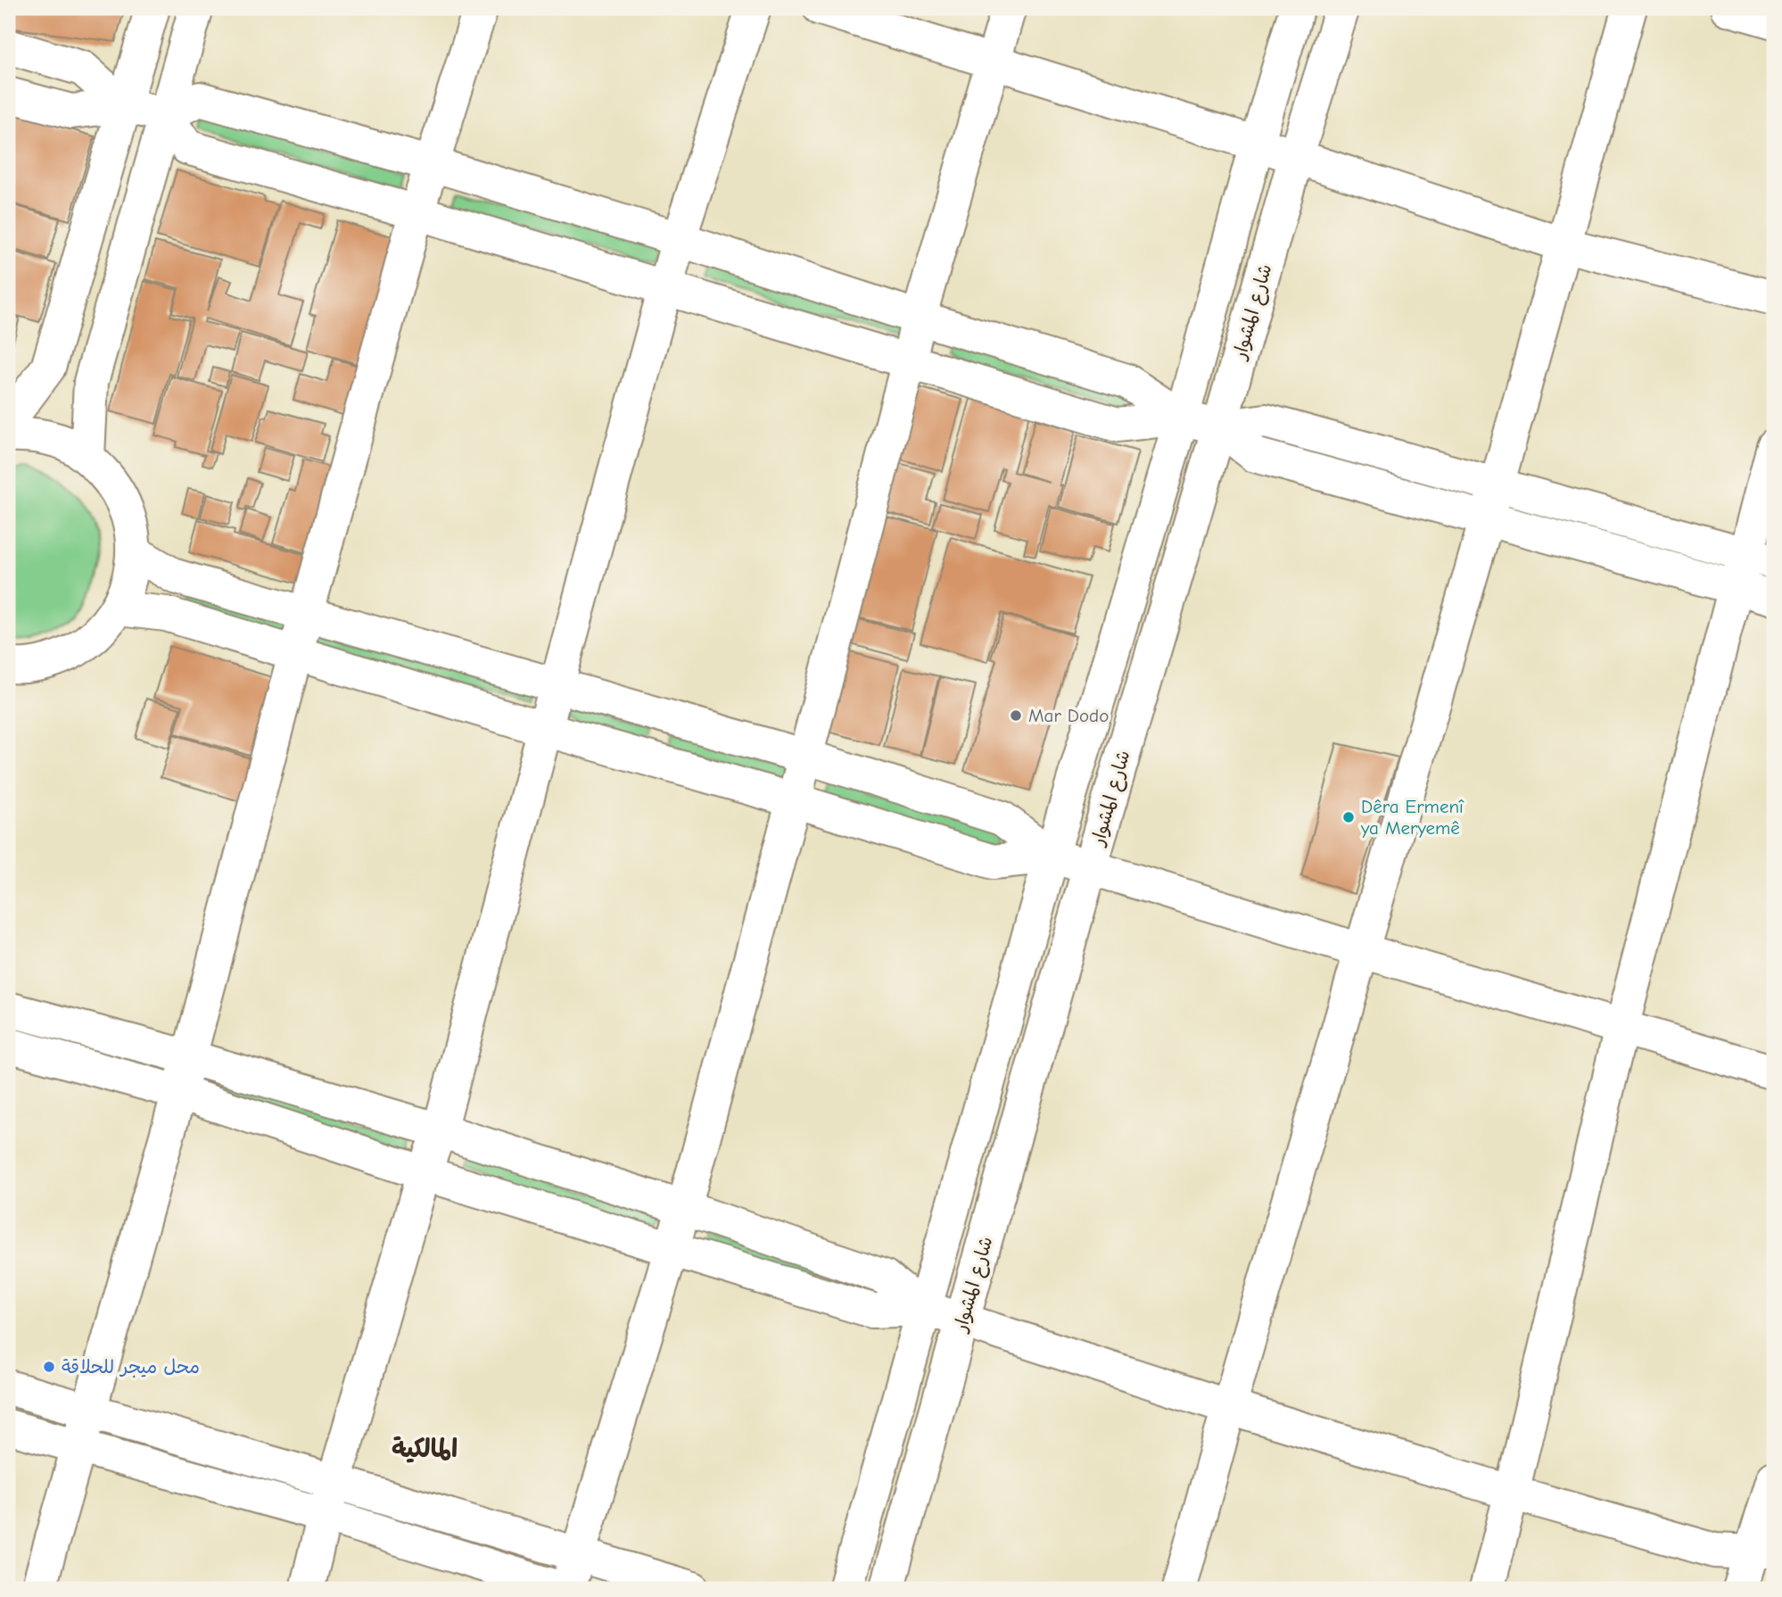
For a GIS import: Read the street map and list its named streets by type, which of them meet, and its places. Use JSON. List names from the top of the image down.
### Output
{
  "streets": {
    "street": ["شارع المشوار"]
  },
  "districts": ["المالكية"],
  "places": ["Mar Dodo", "Dêra Ermenî ya Meryemê", "محل ميجر للحلاقة"]
}
